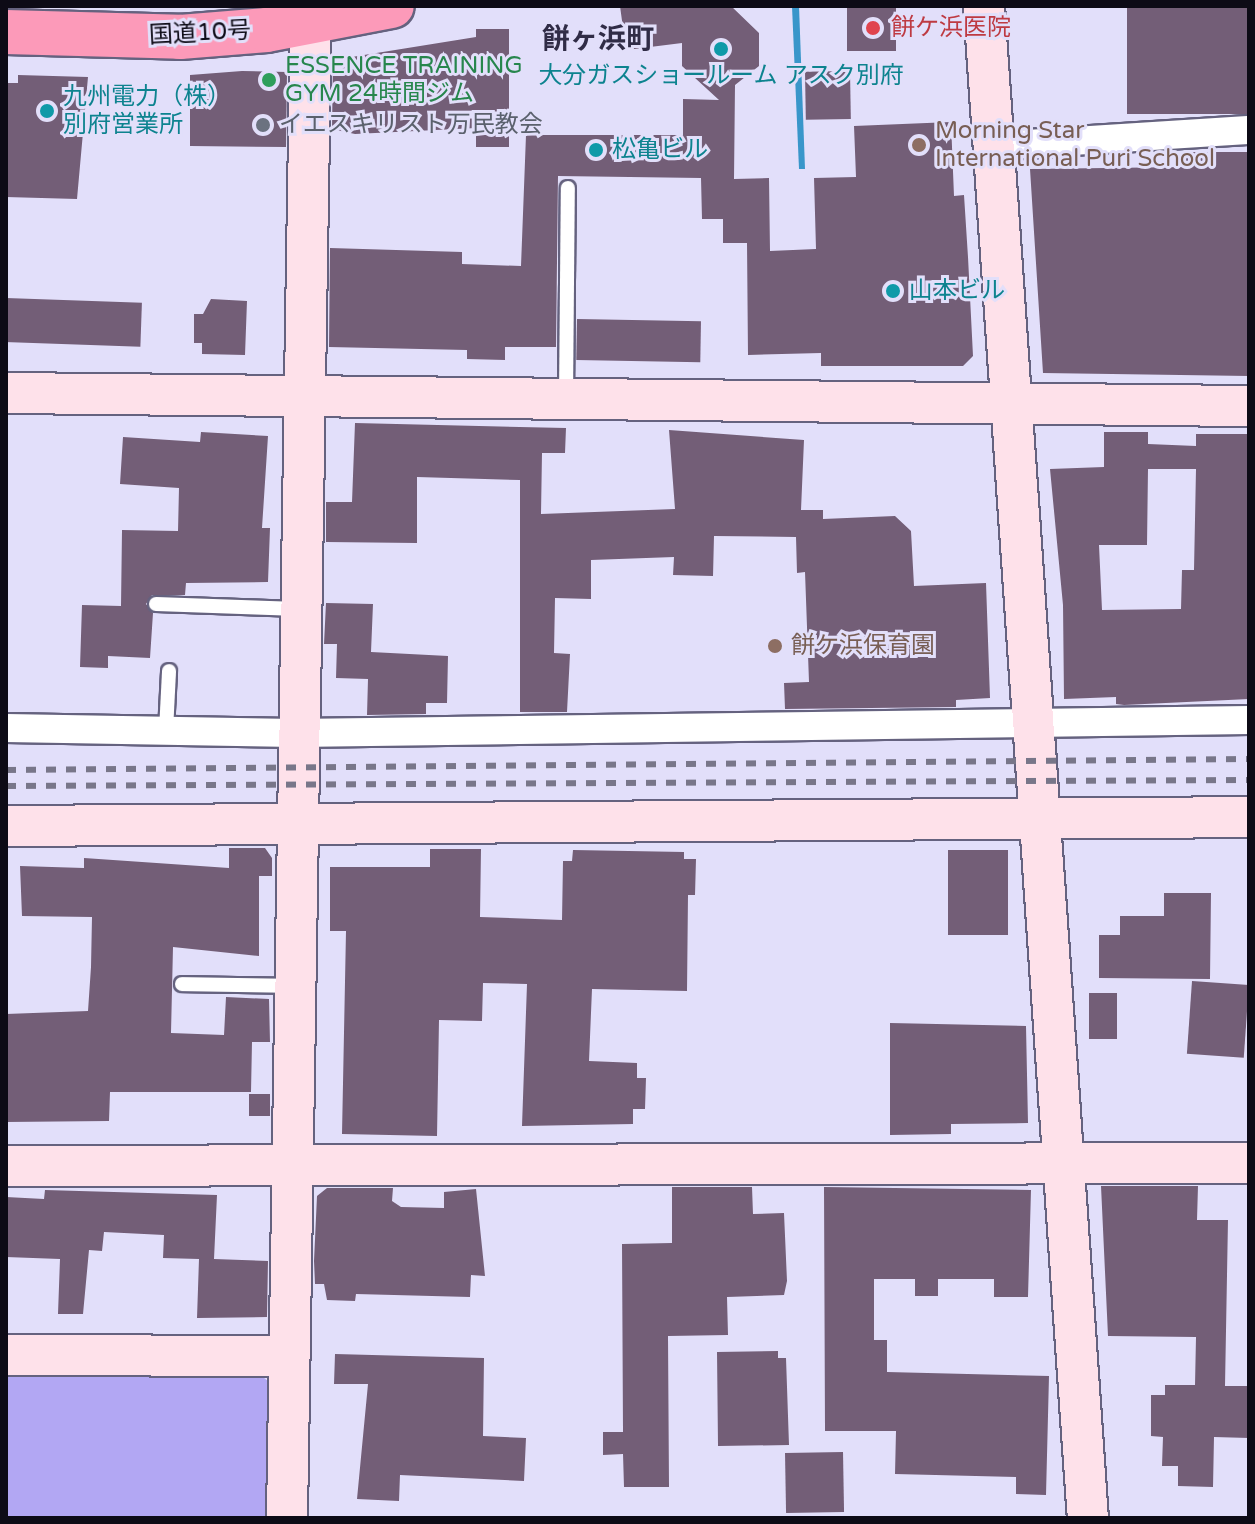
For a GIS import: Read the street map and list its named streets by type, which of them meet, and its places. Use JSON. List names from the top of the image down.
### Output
{
  "streets": {
    "highway": ["国道10号"]
  },
  "districts": ["餅ヶ浜町"],
  "places": [
    "餅ケ浜医院",
    "大分ガスショールーム アスク別府",
    "ESSENCE TRAINING GYM 24時間ジム",
    "九州電力（株） 別府営業所",
    "イエスキリスト万民教会",
    "Morning Star International Puri School",
    "松亀ビル",
    "山本ビル",
    "餅ケ浜保育園"
  ]
}
